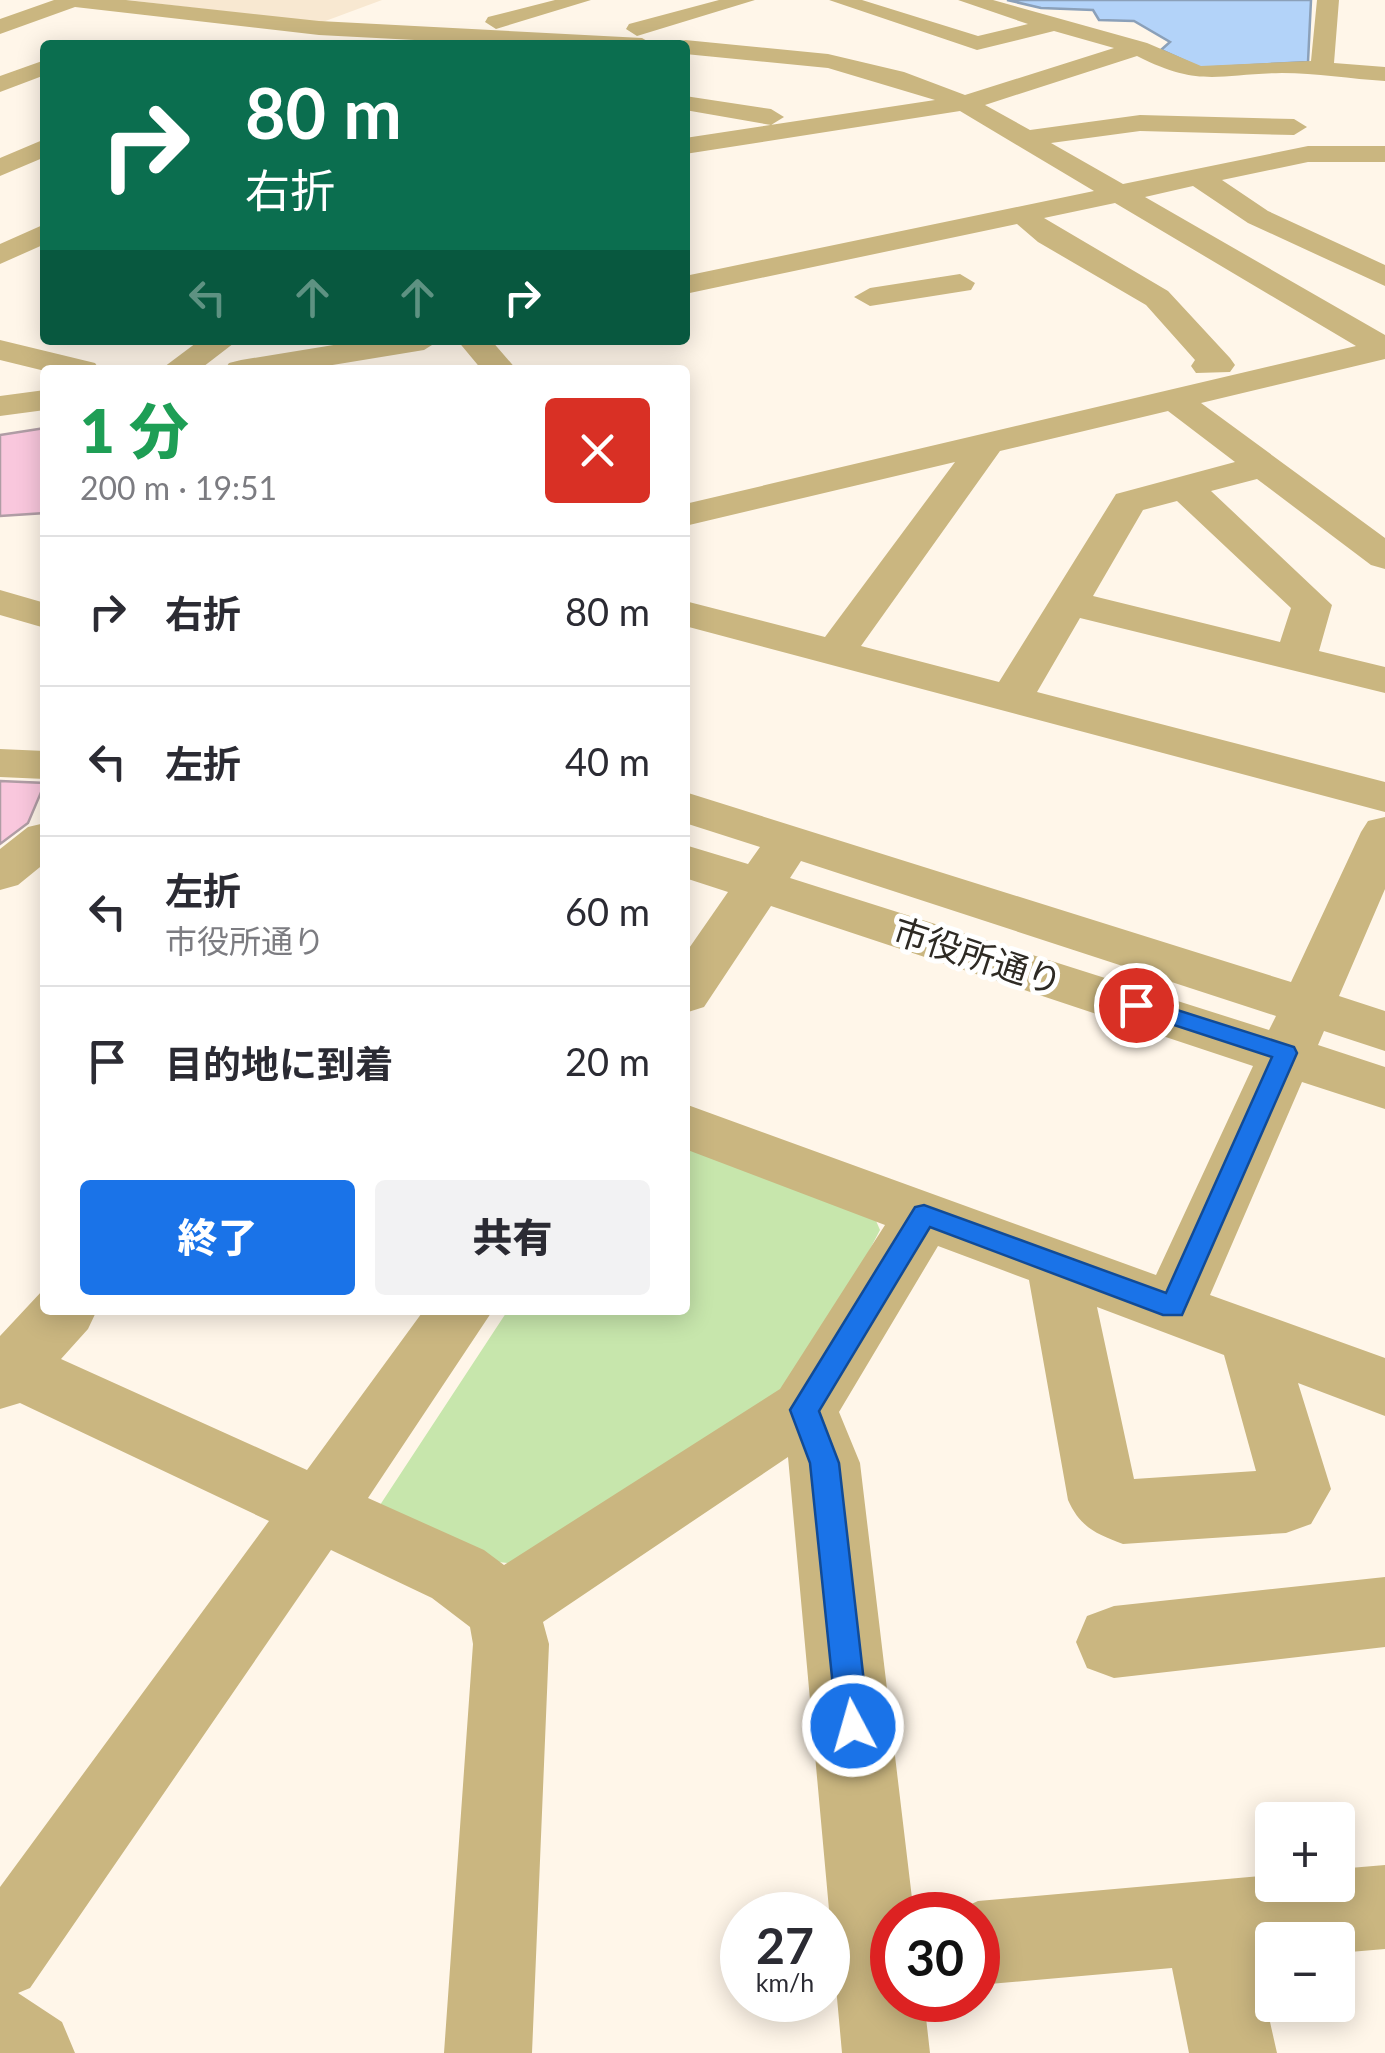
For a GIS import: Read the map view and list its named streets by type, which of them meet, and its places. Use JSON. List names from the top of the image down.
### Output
{
  "streets": {
    "street": ["市役所通り"]
  },
  "page": {
    "turn": ["80 m", "右折"],
    "heading": ["1 分", "200 m · 19:51"],
    "list": [
      {
        "name": "右折",
        "value": "80 m"
      },
      {
        "name": "左折",
        "value": "40 m"
      },
      {
        "name": "左折",
        "note": "市役所通り",
        "value": "60 m"
      },
      {
        "name": "目的地に到着",
        "value": "20 m"
      }
    ],
    "buttons": ["終了", "共有"],
    "map_buttons": ["+", "−"],
    "speed": "27 km/h",
    "limit": "30"
  }
}
